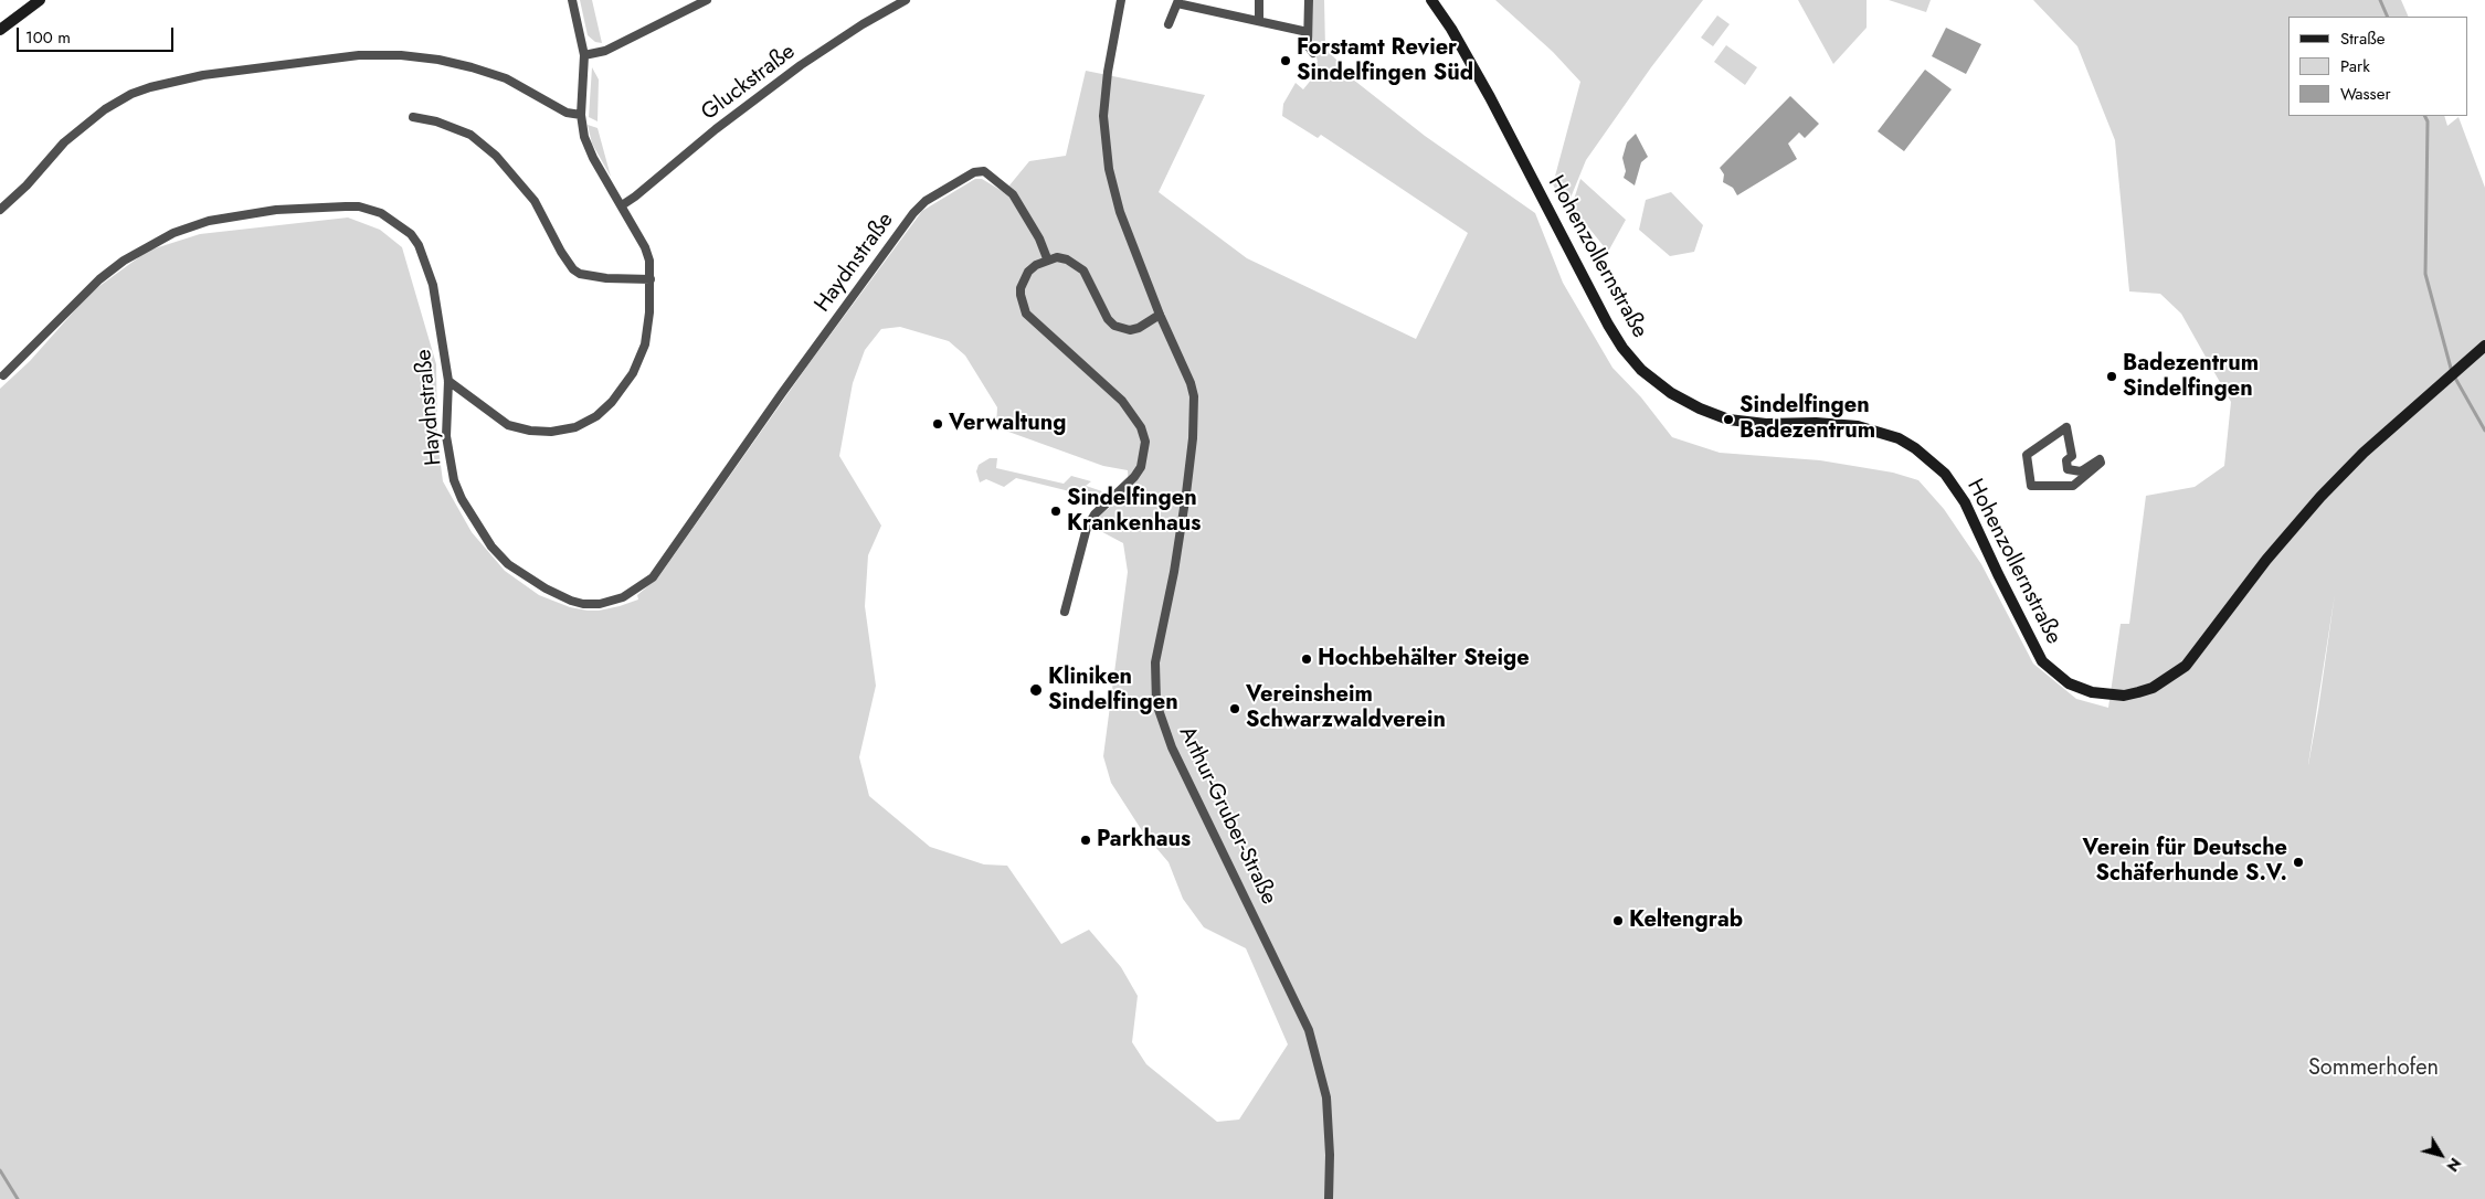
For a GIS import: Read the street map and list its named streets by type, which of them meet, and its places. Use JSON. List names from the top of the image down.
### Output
{
  "streets": {
    "street": [
      "Gluckstraße",
      "Hohenzollernstraße",
      "Haydnstraße",
      "Arthur-Gruber-Straße"
    ]
  },
  "parks": ["Sommerhofen"],
  "places": [
    "Forstamt Revier Sindelfingen Süd",
    "Badezentrum Sindelfingen",
    "Sindelfingen Badezentrum",
    "Verwaltung",
    "Sindelfingen Krankenhaus",
    "Hochbehälter Steige",
    "Kliniken Sindelfingen",
    "Vereinsheim Schwarzwaldverein",
    "Parkhaus",
    "Verein für Deutsche Schäferhunde S.V.",
    "Keltengrab"
  ],
  "legend": ["Straße", "Park", "Wasser"],
  "scale_bar": "100 m",
  "north": "bottom right"
}
